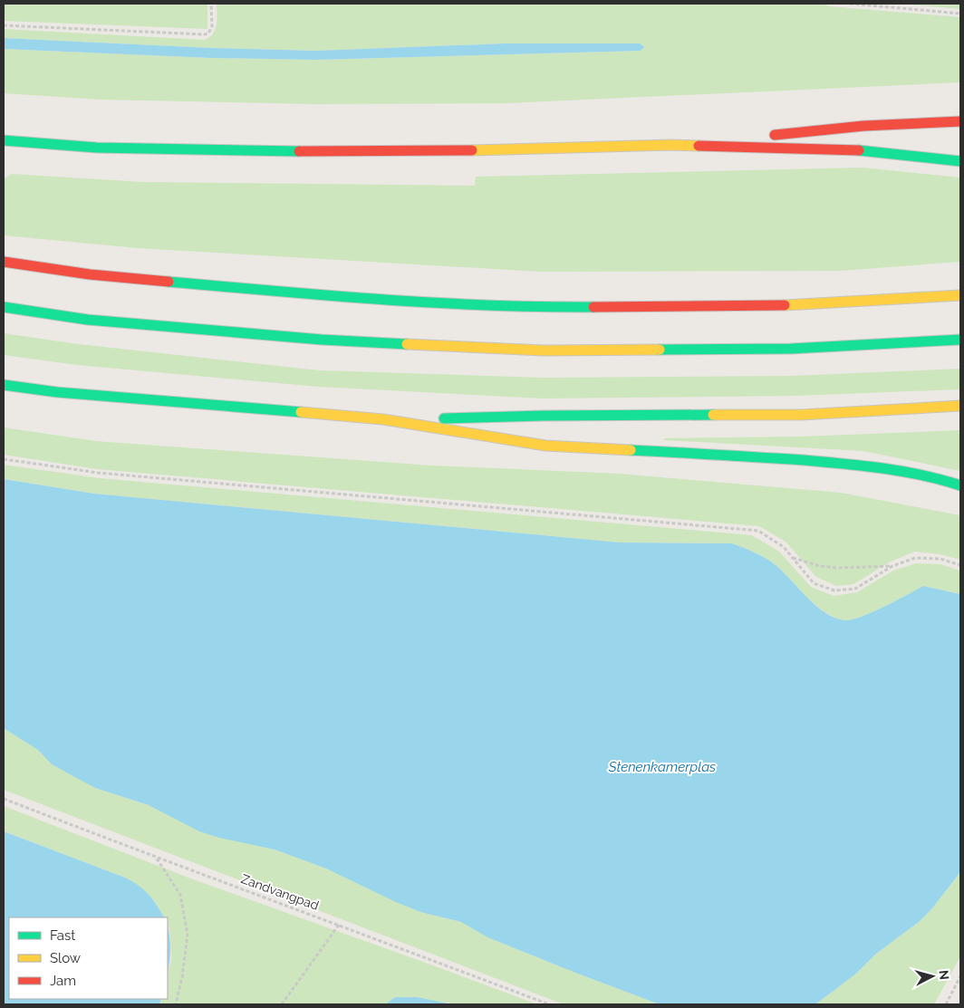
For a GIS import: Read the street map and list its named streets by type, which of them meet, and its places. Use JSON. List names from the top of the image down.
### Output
{
  "streets": {
    "path": ["Zandvangpad"]
  },
  "water": ["Stenenkamerplas"],
  "legend": ["Fast", "Slow", "Jam"],
  "north": "right"
}
